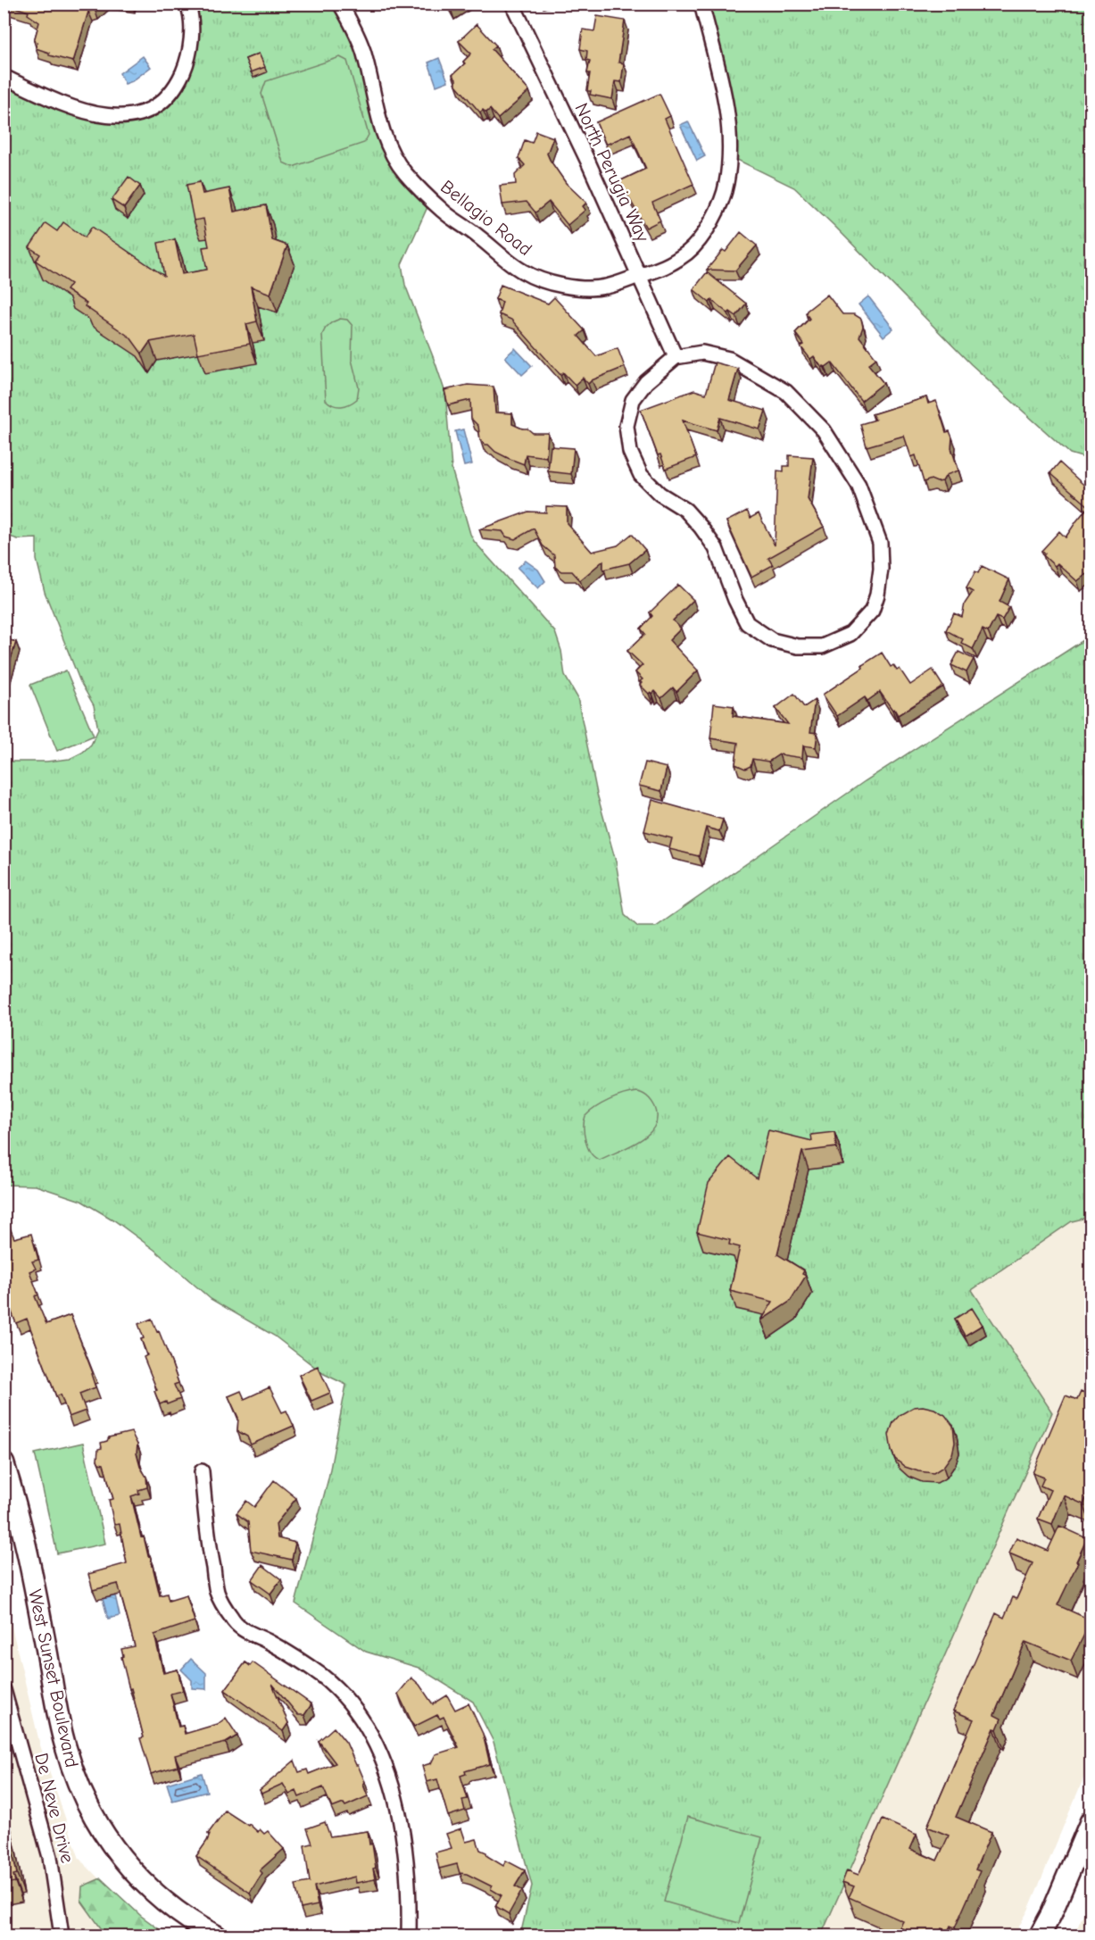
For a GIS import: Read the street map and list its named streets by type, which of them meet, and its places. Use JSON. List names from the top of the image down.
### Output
{
  "streets": {
    "main road": ["West Sunset Boulevard"],
    "street": ["North Perugia Way", "Bellagio Road", "De Neve Drive"]
  },
  "crossings": [
    ["North Perugia Way", "Bellagio Road"]
  ]
}
